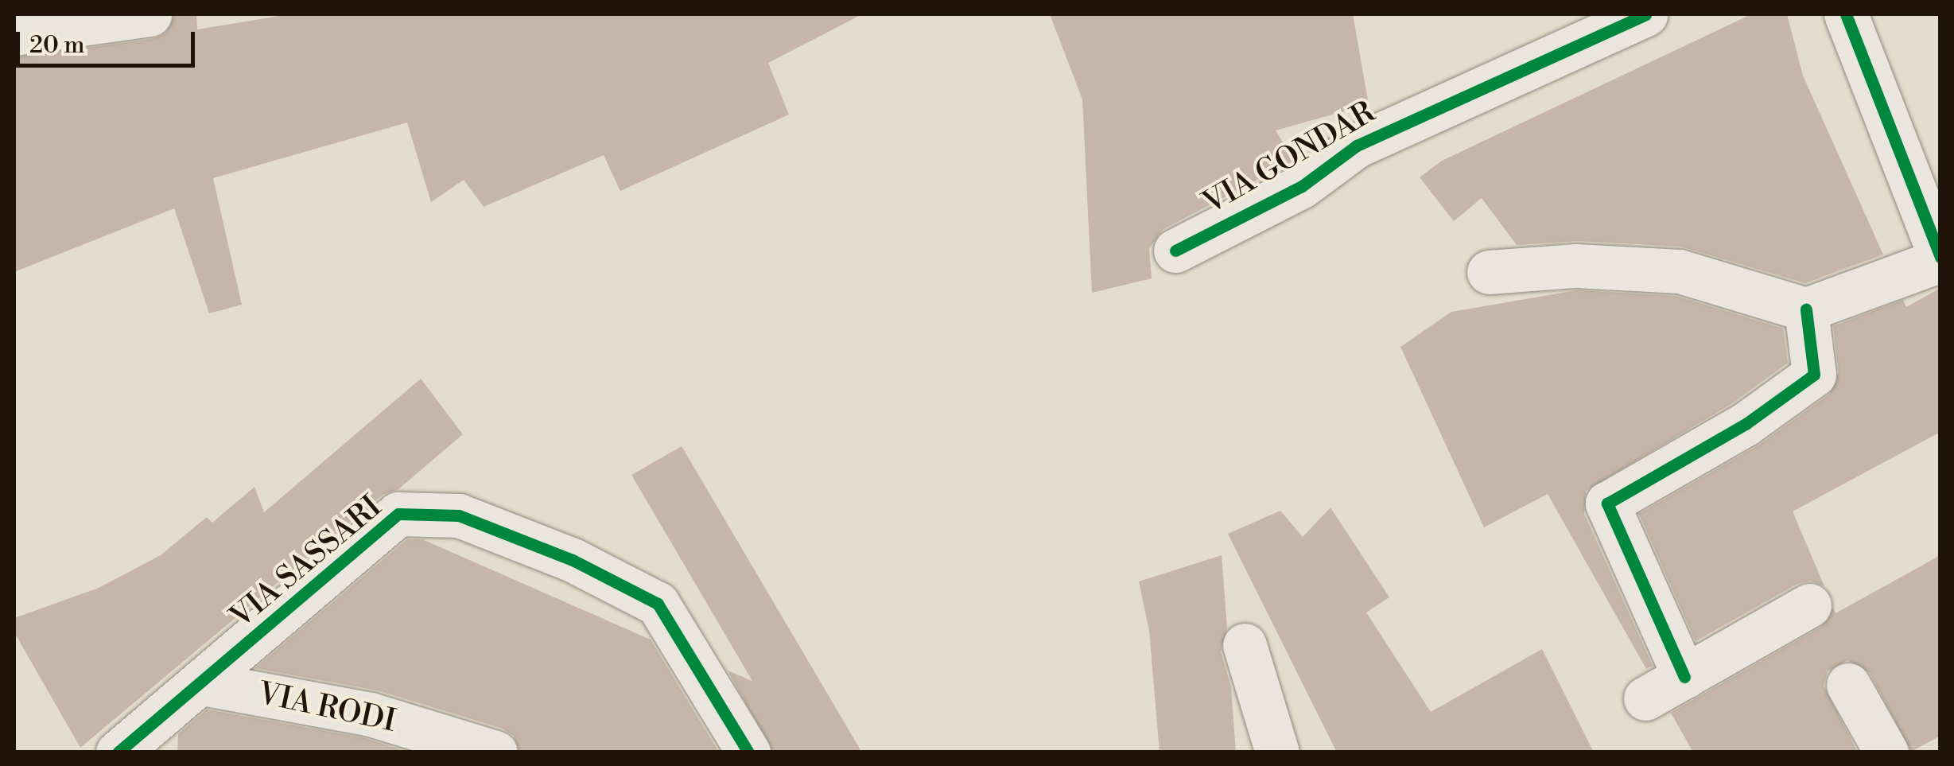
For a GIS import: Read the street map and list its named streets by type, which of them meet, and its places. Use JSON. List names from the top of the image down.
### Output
{
  "streets": {
    "street": ["VIA GONDAR", "VIA SASSARI", "VIA RODI"]
  },
  "crossings": [
    ["VIA SASSARI", "VIA RODI"]
  ],
  "scale_bar": "20 m"
}
